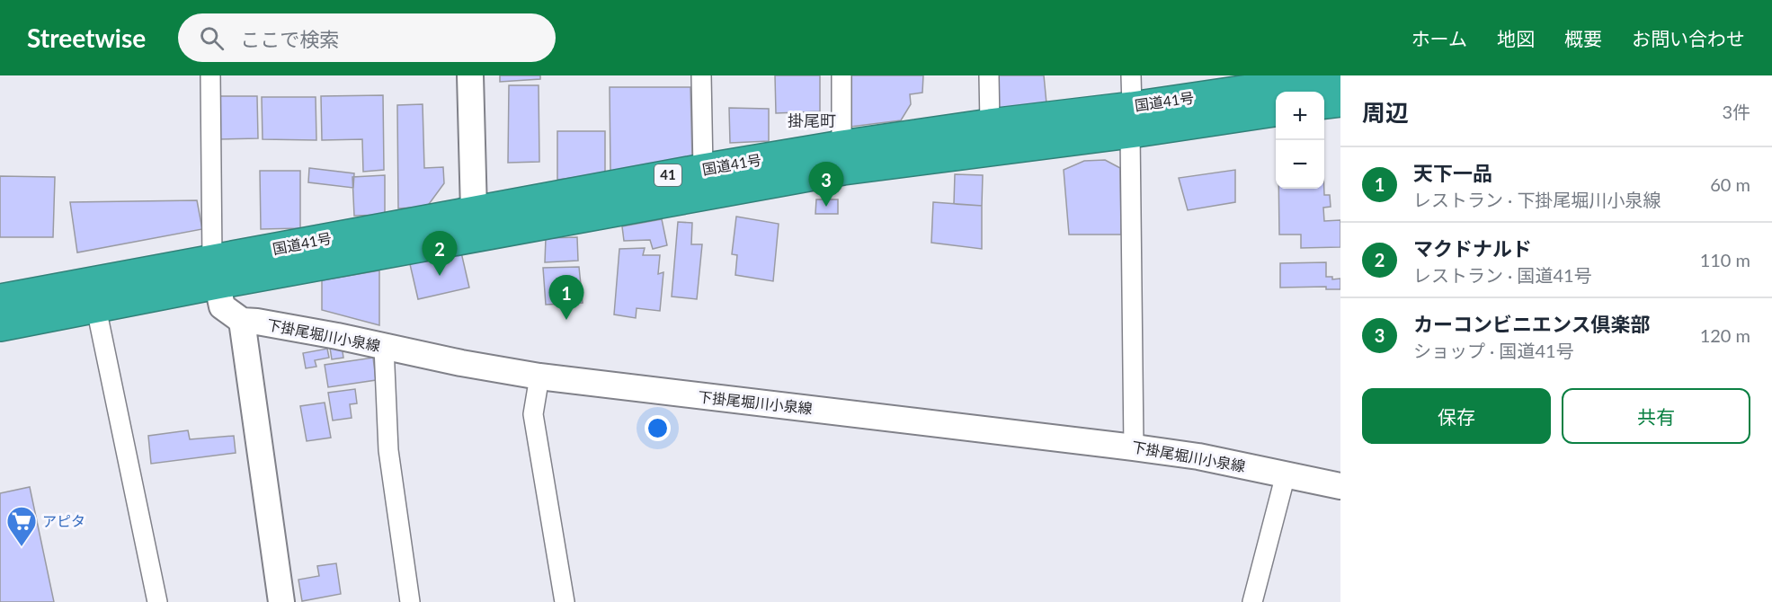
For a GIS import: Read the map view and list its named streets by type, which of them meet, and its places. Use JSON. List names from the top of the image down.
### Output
{
  "streets": {
    "highway": ["国道41号", "41"],
    "main road": ["下掛尾堀川小泉線"]
  },
  "districts": ["掛尾町"],
  "places": {
    "supermarket": ["アピタ"]
  },
  "page": {
    "header": "Streetwise",
    "search": "ここで検索",
    "nav": [
      "ホーム",
      "地図",
      "概要",
      "お問い合わせ"
    ],
    "heading": ["周辺", "3件"],
    "map_buttons": ["+", "−"],
    "list": [
      {
        "mark": "1",
        "name": "天下一品",
        "note": "レストラン · 下掛尾堀川小泉線",
        "value": "60 m"
      },
      {
        "mark": "2",
        "name": "マクドナルド",
        "note": "レストラン · 国道41号",
        "value": "110 m"
      },
      {
        "mark": "3",
        "name": "カーコンビニエンス倶楽部",
        "note": "ショップ · 国道41号",
        "value": "120 m"
      }
    ],
    "pins": ["3", "2", "1"],
    "buttons": ["保存", "共有"]
  }
}
